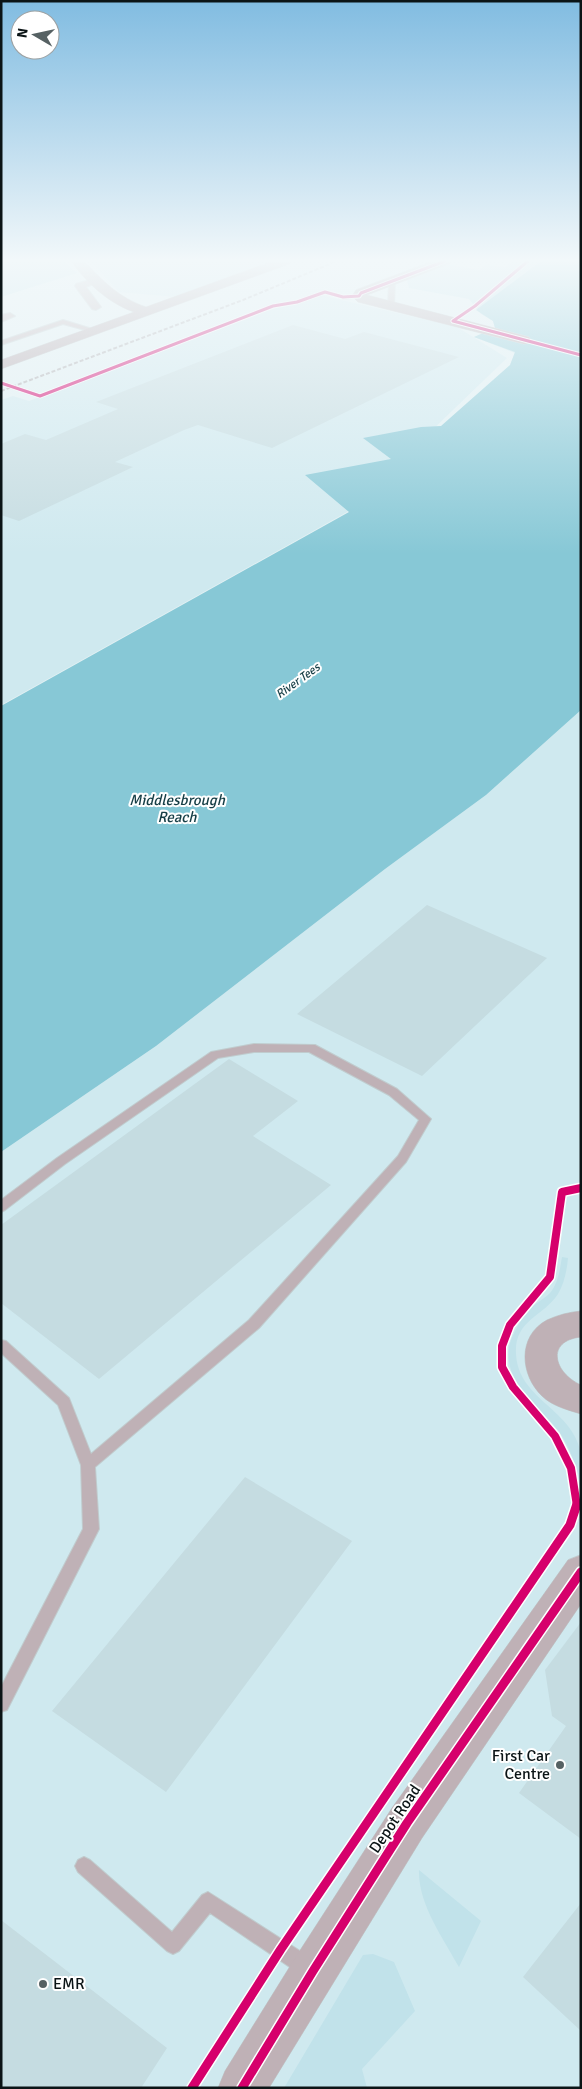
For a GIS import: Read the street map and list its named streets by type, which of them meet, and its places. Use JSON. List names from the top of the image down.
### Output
{
  "streets": {
    "street": ["Depot Road"]
  },
  "water": ["River Tees", "Middlesbrough Reach"],
  "places": ["First Car Centre", "EMR"],
  "north": "left"
}
